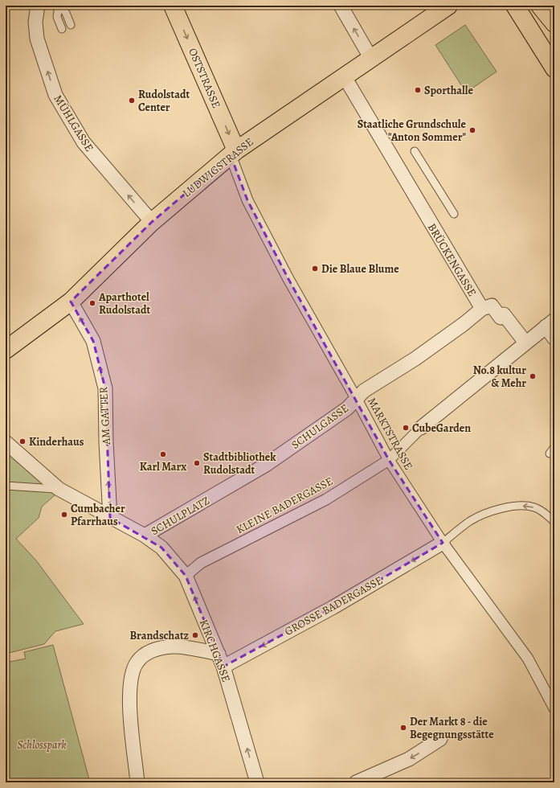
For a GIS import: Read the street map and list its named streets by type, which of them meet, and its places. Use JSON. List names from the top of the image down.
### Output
{
  "streets": {
    "main road": ["OSTSTRASSE", "LUDWIGSTRASSE"],
    "street": [
      "MÜHLGASSE",
      "BRÜCKENGASSE",
      "AM GATTER",
      "SCHULGASSE",
      "MARKTSTRASSE",
      "KLEINE BADERGASSE",
      "SCHULPLATZ",
      "GROSSE BADERGASSE",
      "KIRCHGASSE"
    ]
  },
  "crossings": [
    ["OSTSTRASSE", "LUDWIGSTRASSE"],
    ["OSTSTRASSE", "MARKTSTRASSE"],
    ["MÜHLGASSE", "LUDWIGSTRASSE"],
    ["LUDWIGSTRASSE", "BRÜCKENGASSE"],
    ["LUDWIGSTRASSE", "AM GATTER"],
    ["LUDWIGSTRASSE", "MARKTSTRASSE"],
    ["BRÜCKENGASSE", "SCHULGASSE"],
    ["BRÜCKENGASSE", "MARKTSTRASSE"],
    ["AM GATTER", "SCHULPLATZ"],
    ["SCHULGASSE", "MARKTSTRASSE"],
    ["SCHULGASSE", "SCHULPLATZ"],
    ["MARKTSTRASSE", "KLEINE BADERGASSE"],
    ["MARKTSTRASSE", "GROSSE BADERGASSE"],
    ["KLEINE BADERGASSE", "KIRCHGASSE"],
    ["SCHULPLATZ", "KIRCHGASSE"],
    ["GROSSE BADERGASSE", "KIRCHGASSE"]
  ],
  "one_way": [
    "OSTSTRASSE",
    "MÜHLGASSE",
    "AM GATTER",
    "GROSSE BADERGASSE",
    "KIRCHGASSE"
  ],
  "parks": ["Schlosspark"],
  "places": [
    "Sporthalle",
    "Rudolstadt Center",
    "Staatliche Grundschule \"Anton Sommer\"",
    "Die Blaue Blume",
    "Aparthotel Rudolstadt",
    "No.8 kultur & Mehr",
    "CubeGarden",
    "Kinderhaus",
    "Karl Marx",
    "Stadtbibliothek Rudolstadt",
    "Cumbacher Pfarrhaus",
    "Brandschatz",
    "Der Markt 8 - die Begegnungsstätte"
  ]
}
